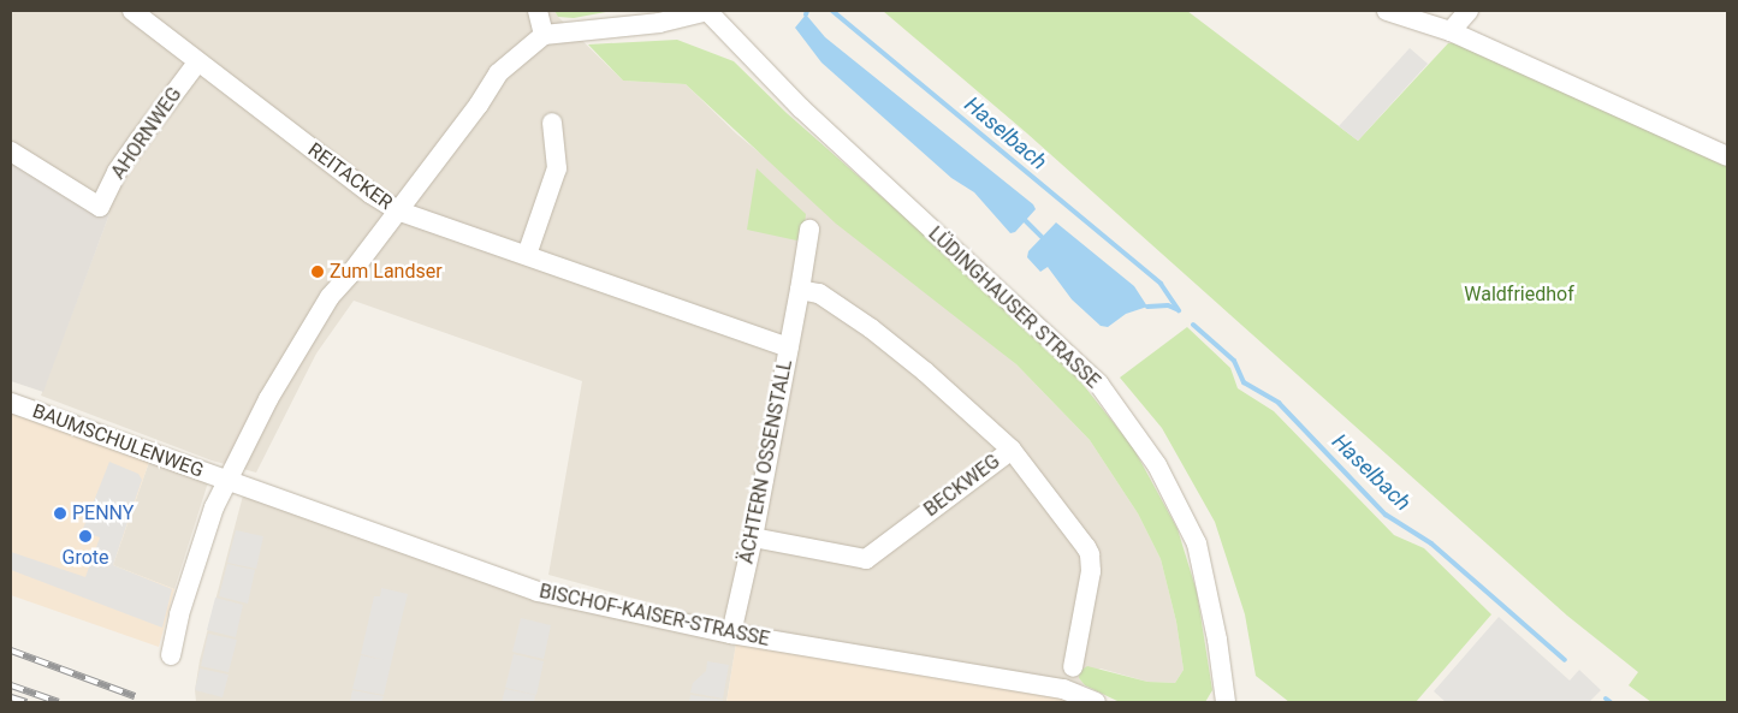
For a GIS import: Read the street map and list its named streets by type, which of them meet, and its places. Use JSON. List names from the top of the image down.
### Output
{
  "streets": {
    "street": [
      "AHORNWEG",
      "REITACKER",
      "LÜDINGHAUSER STRASSE",
      "BAUMSCHULENWEG",
      "ÄCHTERN OSSENSTALL",
      "BECKWEG",
      "BISCHOF-KAISER-STRASSE"
    ]
  },
  "crossings": [
    ["AHORNWEG", "REITACKER"],
    ["REITACKER", "ÄCHTERN OSSENSTALL"],
    ["BAUMSCHULENWEG", "BISCHOF-KAISER-STRASSE"],
    ["ÄCHTERN OSSENSTALL", "BECKWEG"],
    ["ÄCHTERN OSSENSTALL", "BISCHOF-KAISER-STRASSE"]
  ],
  "water": ["Haselbach"],
  "parks": ["Waldfriedhof"],
  "places": ["Zum Landser", "PENNY", "Grote"]
}
